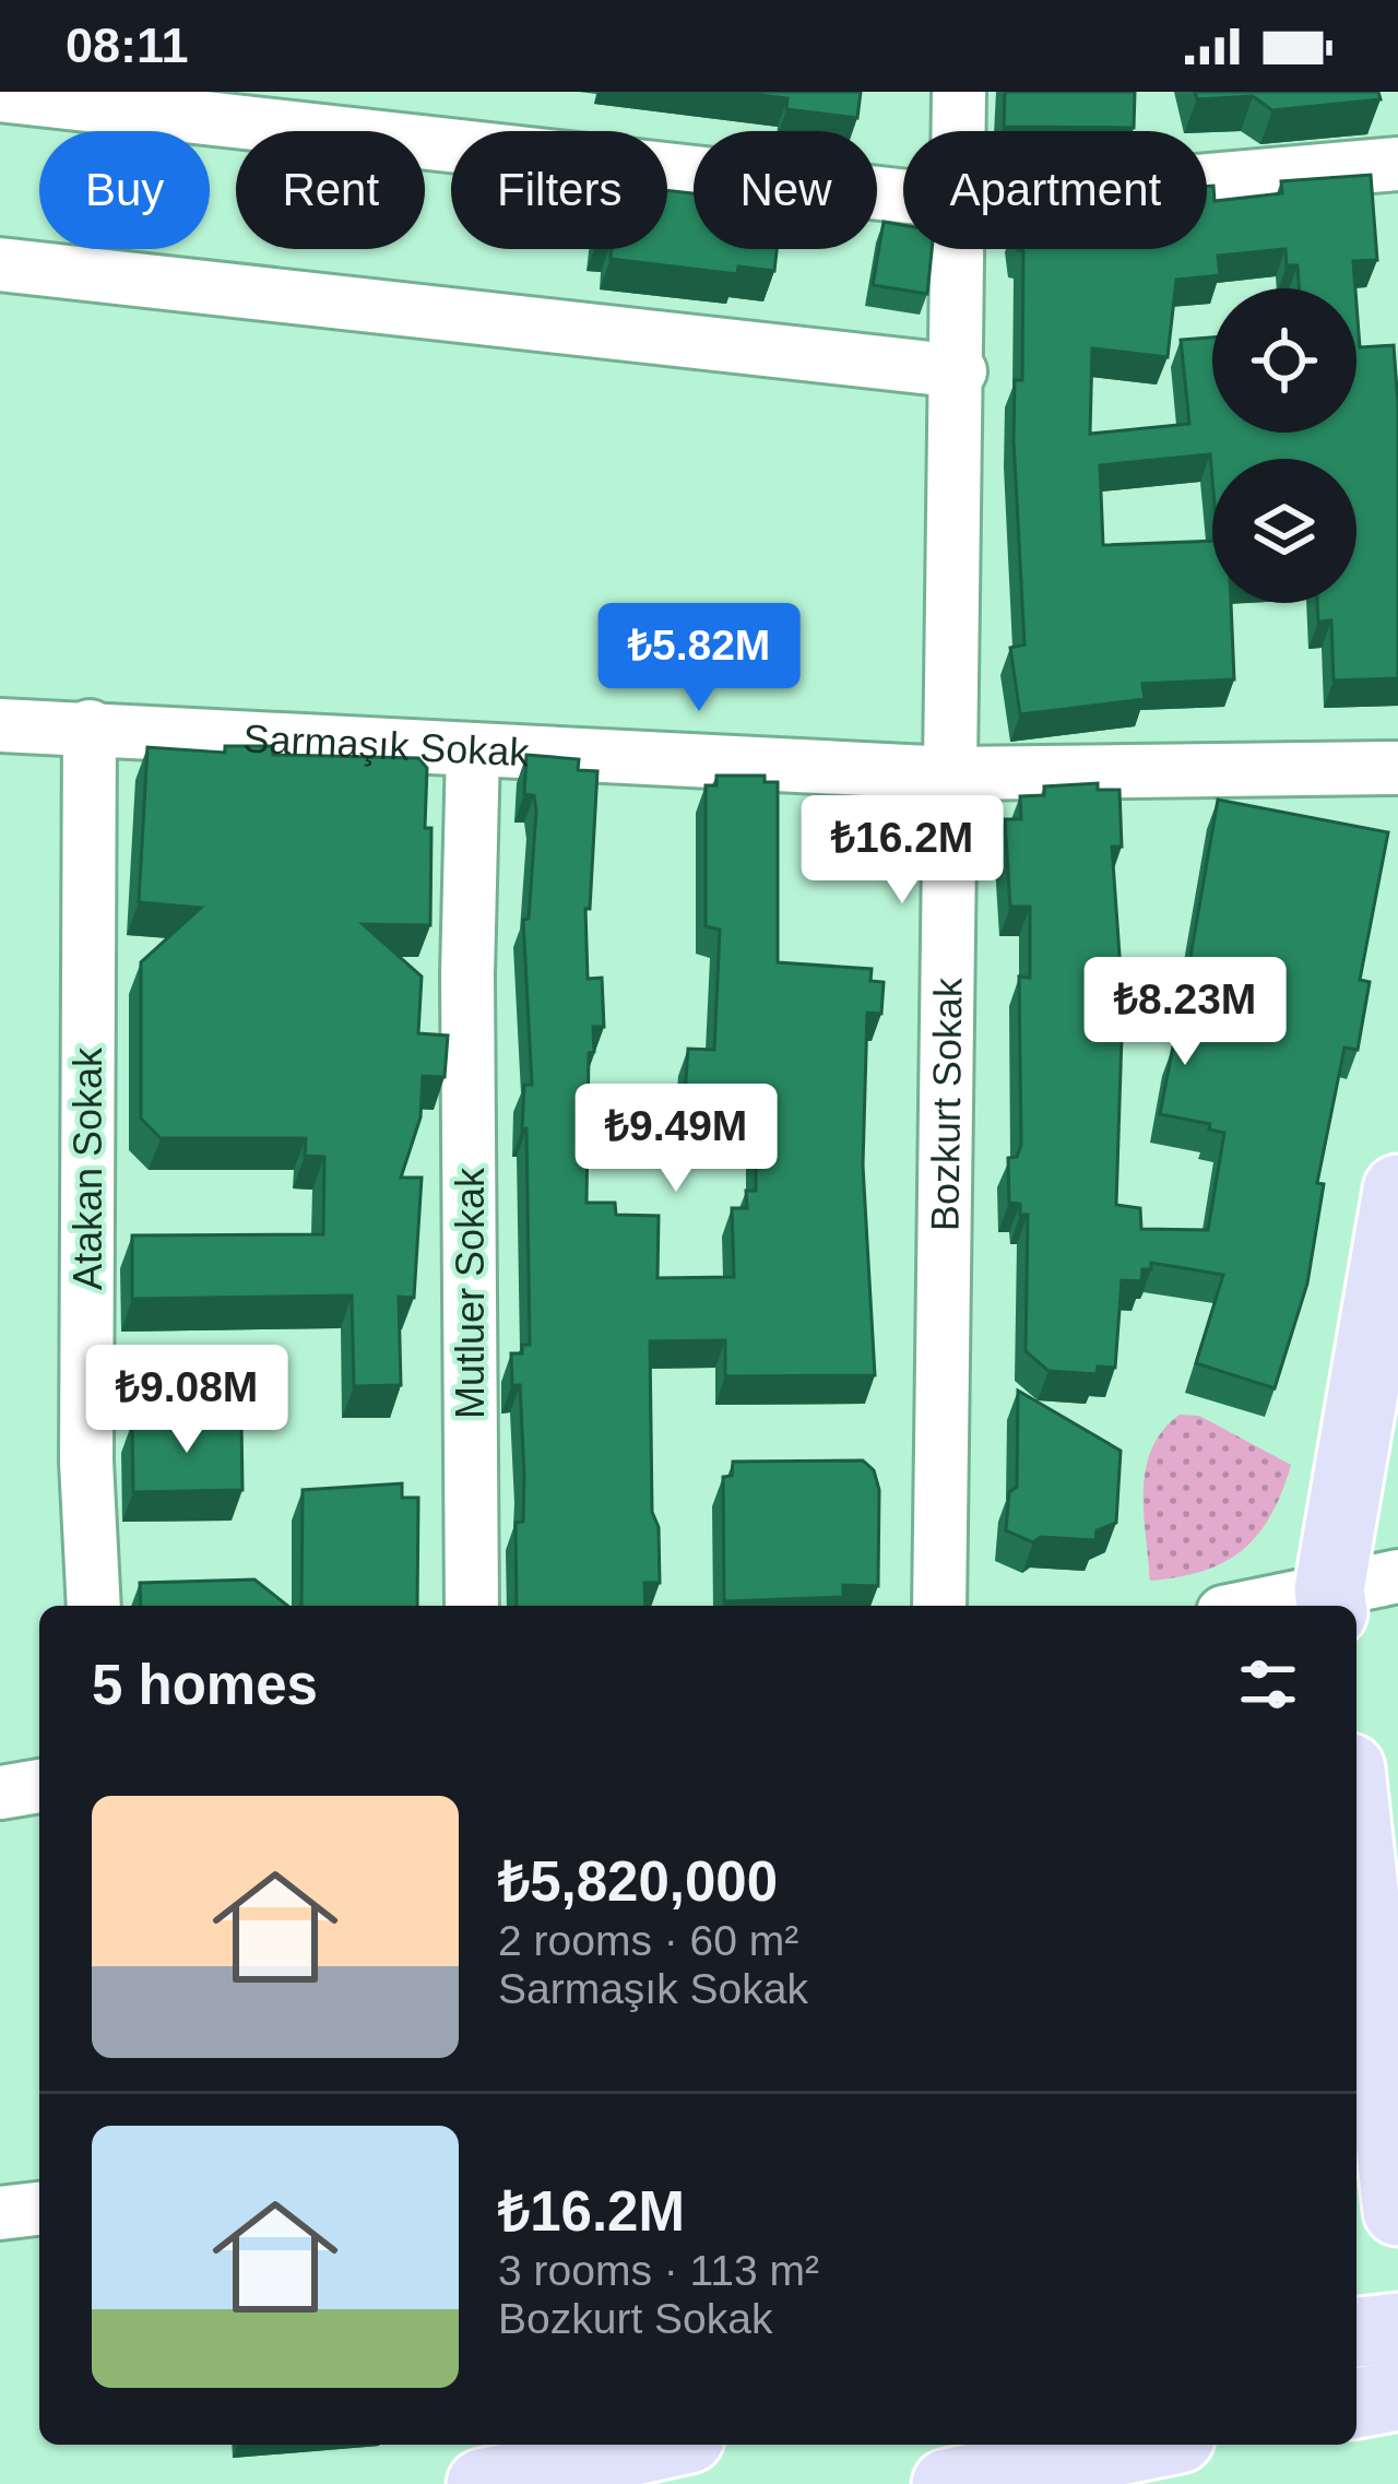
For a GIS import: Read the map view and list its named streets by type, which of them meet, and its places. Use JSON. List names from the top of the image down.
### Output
{
  "streets": {
    "street": [
      "Sarmaşık Sokak",
      "Bozkurt Sokak",
      "Atakan Sokak",
      "Mutluer Sokak"
    ]
  },
  "crossings": [
    ["Sarmaşık Sokak", "Bozkurt Sokak"],
    ["Sarmaşık Sokak", "Atakan Sokak"],
    ["Sarmaşık Sokak", "Mutluer Sokak"]
  ],
  "page": {
    "status": "08:11",
    "chip": [
      "Buy",
      "Rent",
      "Filters",
      "New",
      "Apartment"
    ],
    "price": [
      "₺5.82M",
      "₺16.2M",
      "₺8.23M",
      "₺9.49M",
      "₺9.08M"
    ],
    "heading": "5 homes",
    "list": [
      {
        "name": "₺5,820,000",
        "note": "2 rooms · 60 m² · Sarmaşık Sokak"
      },
      {
        "name": "₺16.2M",
        "note": "3 rooms · 113 m² · Bozkurt Sokak"
      }
    ]
  }
}
